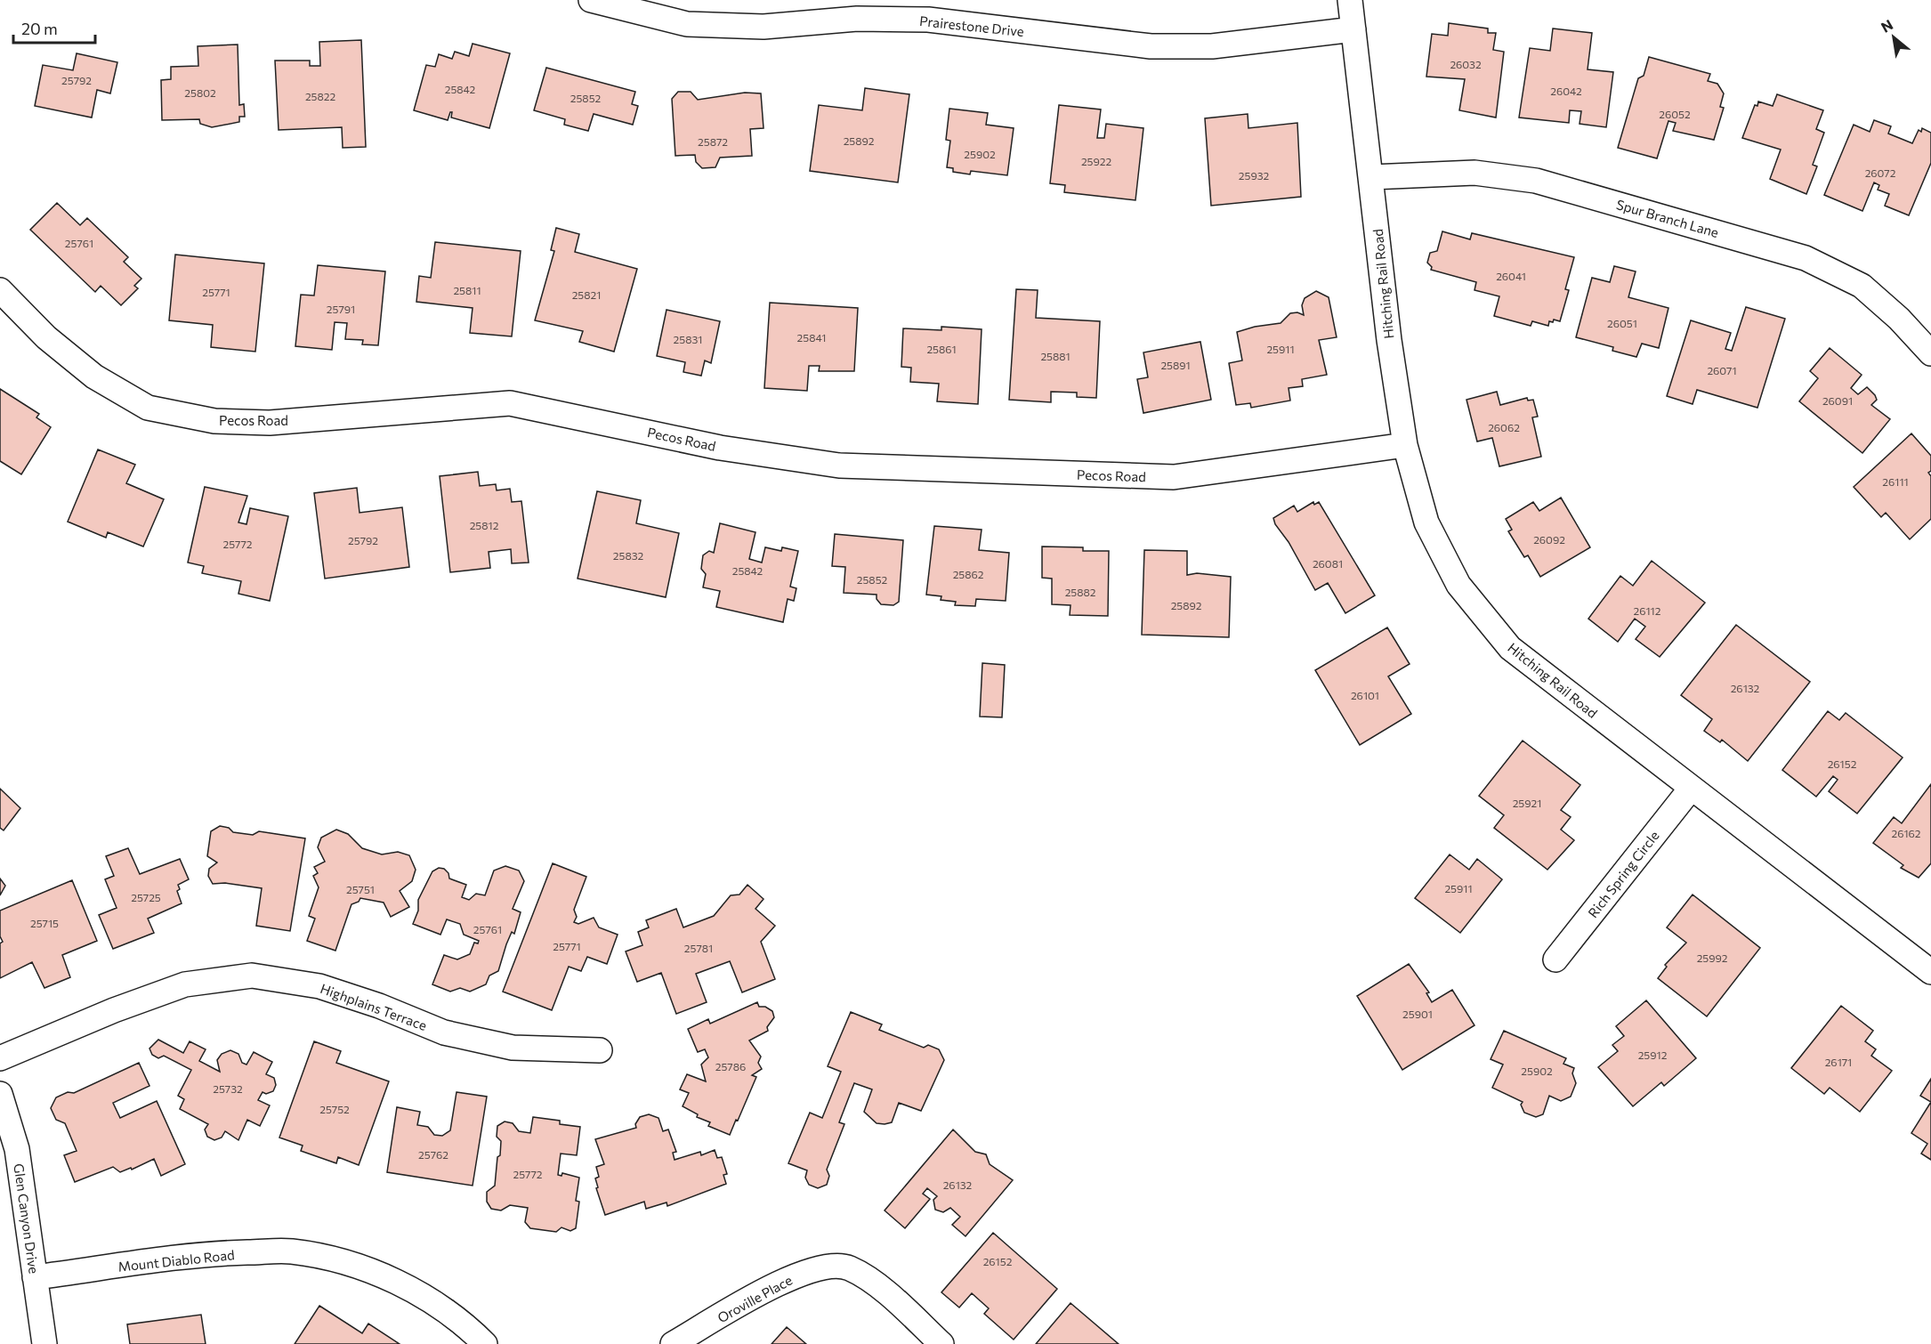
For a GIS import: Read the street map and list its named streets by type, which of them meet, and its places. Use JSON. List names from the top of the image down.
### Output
{
  "streets": {
    "street": [
      "Prairestone Drive",
      "Spur Branch Lane",
      "Hitching Rail Road",
      "Pecos Road",
      "Rich Spring Circle",
      "Highplains Terrace",
      "Glen Canyon Drive",
      "Mount Diablo Road",
      "Oroville Place"
    ]
  },
  "crossings": [
    ["Prairestone Drive", "Hitching Rail Road"],
    ["Spur Branch Lane", "Hitching Rail Road"],
    ["Hitching Rail Road", "Pecos Road"],
    ["Hitching Rail Road", "Rich Spring Circle"],
    ["Glen Canyon Drive", "Mount Diablo Road"]
  ],
  "house_numbers": [
    "26032",
    "25792",
    "25842",
    "26042",
    "25802",
    "25822",
    "25852",
    "26052",
    "25892",
    "25872",
    "25902",
    "25922",
    "26072",
    "25932",
    "25761",
    "26041",
    "25811",
    "25771",
    "25821",
    "25791",
    "26051",
    "25841",
    "25831",
    "25861",
    "25911",
    "25881",
    "25891",
    "26071",
    "26091",
    "26062",
    "26111",
    "25812",
    "26092",
    "25792",
    "25772",
    "25832",
    "26081",
    "25842",
    "25862",
    "25852",
    "25882",
    "25892",
    "26112",
    "26132",
    "26101",
    "26152",
    "25921",
    "26162",
    "25911",
    "25751",
    "25725",
    "25715",
    "25761",
    "25771",
    "25781",
    "25992",
    "25901",
    "25912",
    "26171",
    "25786",
    "25902",
    "25732",
    "25752",
    "25762",
    "25772",
    "26132",
    "26152"
  ],
  "scale_bar": "20 m",
  "north": "top left"
}
